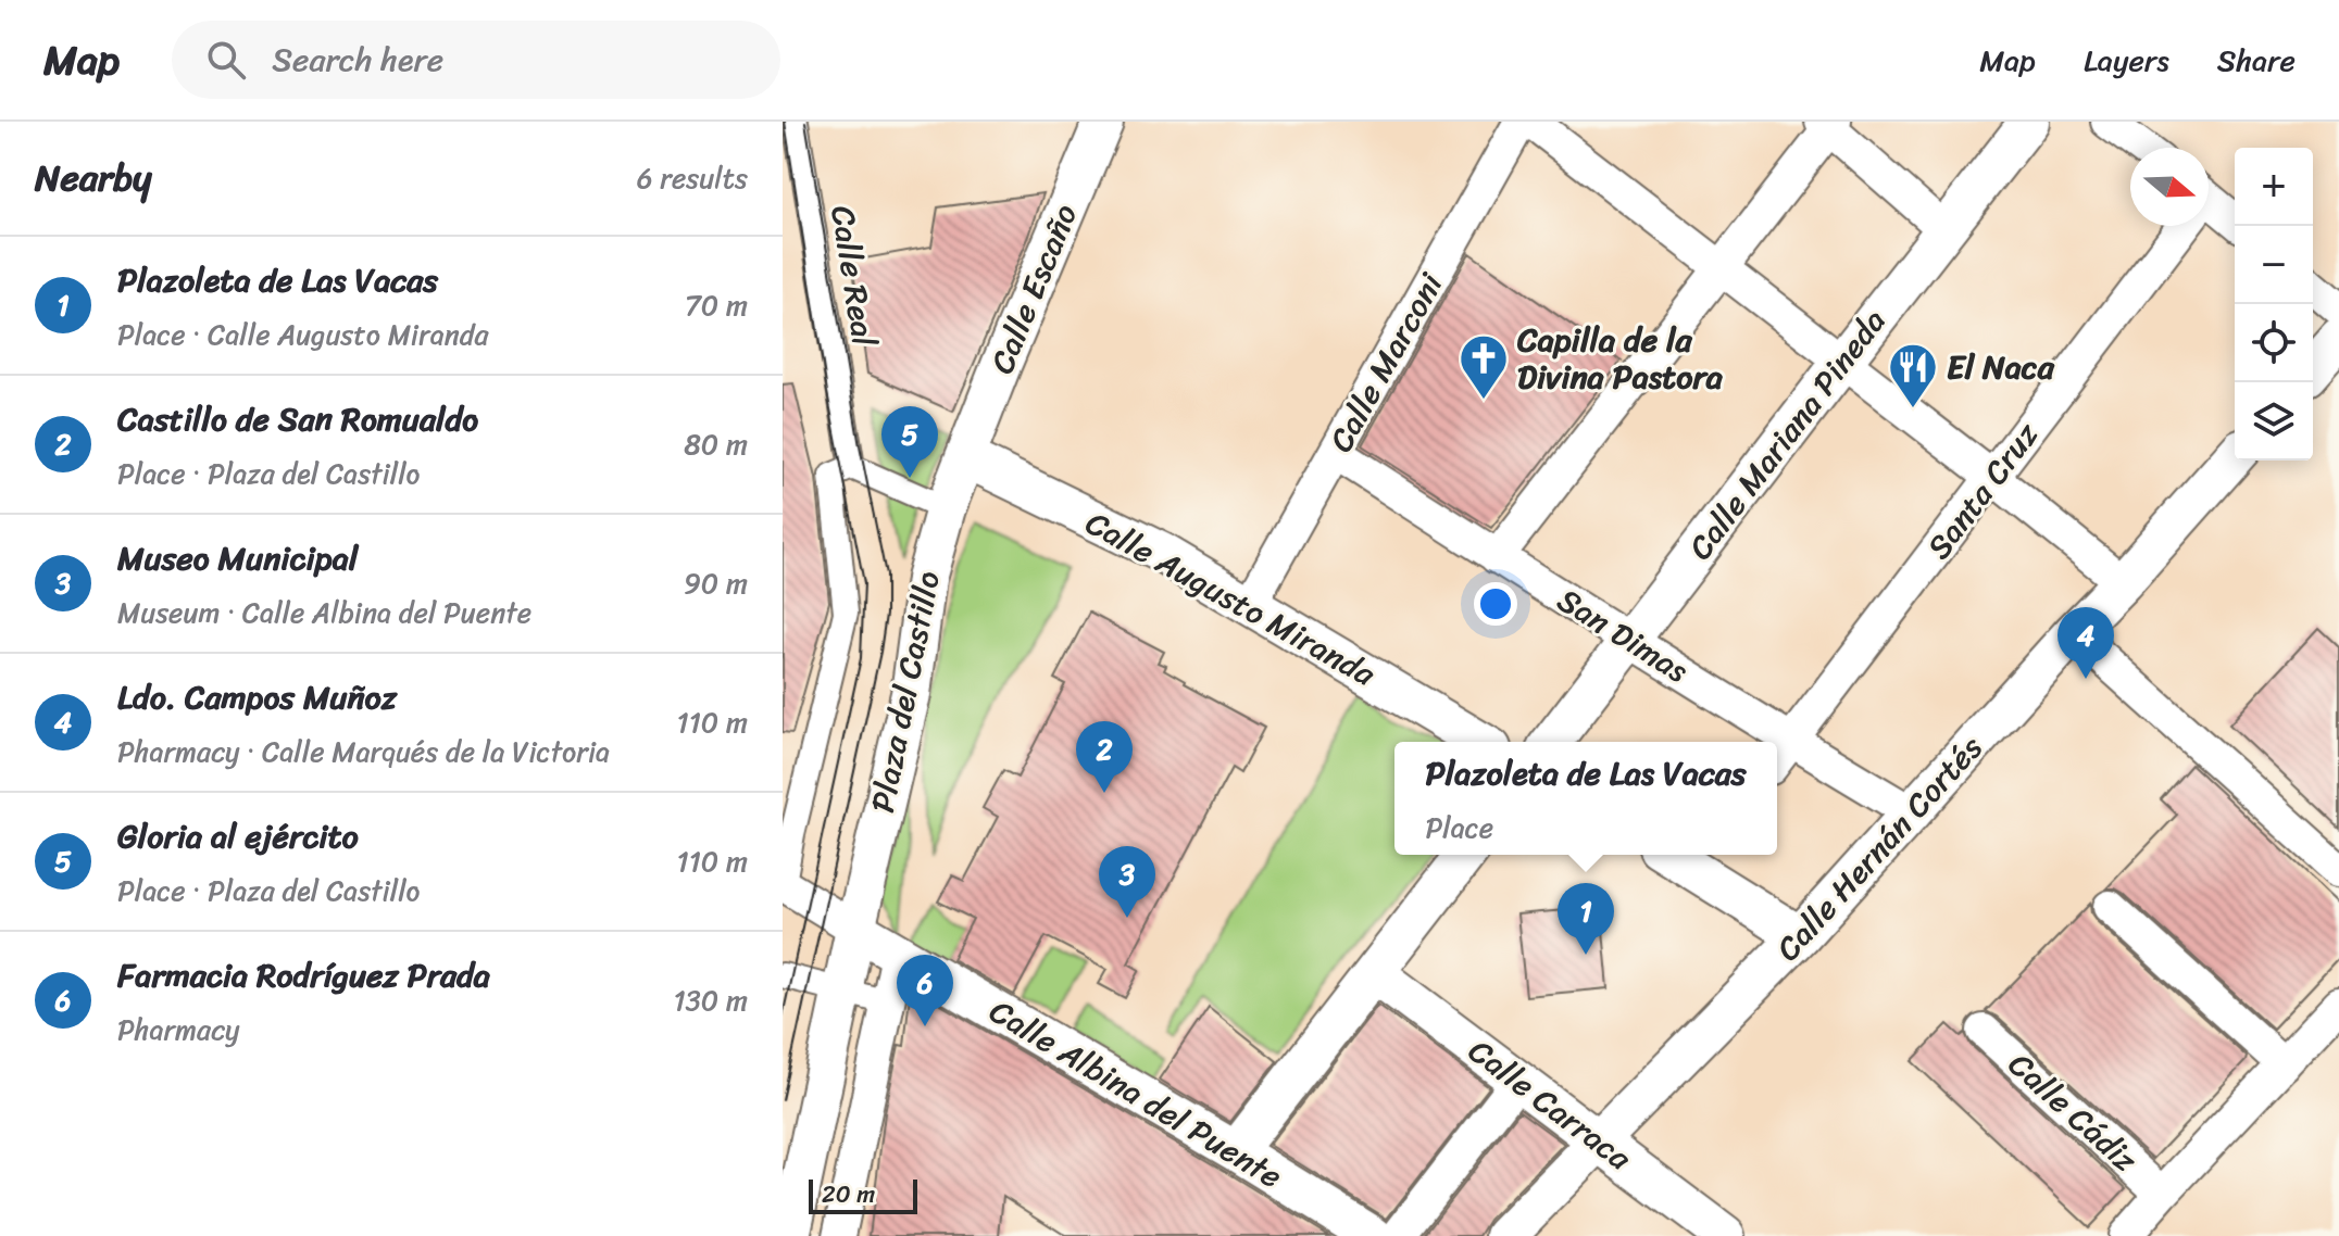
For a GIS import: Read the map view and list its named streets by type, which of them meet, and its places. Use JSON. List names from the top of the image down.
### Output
{
  "streets": {
    "street": [
      "Calle Real",
      "Calle Escaño",
      "Calle Marconi",
      "Calle Mariana Pineda",
      "Santa Cruz",
      "Calle Augusto Miranda",
      "San Dimas",
      "Plaza del Castillo",
      "Calle Hernán Cortés",
      "Calle Albina del Puente",
      "Calle Carraca",
      "Calle Cádiz"
    ]
  },
  "crossings": [
    ["Calle Escaño", "Calle Augusto Miranda"],
    ["Calle Escaño", "Plaza del Castillo"],
    ["Calle Marconi", "Calle Augusto Miranda"],
    ["Calle Marconi", "San Dimas"],
    ["Calle Mariana Pineda", "San Dimas"],
    ["Santa Cruz", "San Dimas"],
    ["Calle Augusto Miranda", "Plaza del Castillo"],
    ["San Dimas", "Calle Hernán Cortés"],
    ["Plaza del Castillo", "Calle Albina del Puente"],
    ["Calle Hernán Cortés", "Calle Carraca"]
  ],
  "places": {
    "church": ["Capilla de la Divina Pastora"],
    "restaurant": ["El Naca"]
  },
  "scale_bar": "20 m",
  "north": "right",
  "page": {
    "header": "Map",
    "search": "Search here",
    "nav": ["Map", "Layers", "Share"],
    "heading": ["Nearby", "6 results"],
    "map_buttons": ["+", "−"],
    "list": [
      {
        "mark": "1",
        "name": "Plazoleta de Las Vacas",
        "note": "Place · Calle Augusto Miranda",
        "value": "70 m"
      },
      {
        "mark": "2",
        "name": "Castillo de San Romualdo",
        "note": "Place · Plaza del Castillo",
        "value": "80 m"
      },
      {
        "mark": "3",
        "name": "Museo Municipal",
        "note": "Museum · Calle Albina del Puente",
        "value": "90 m"
      },
      {
        "mark": "4",
        "name": "Ldo. Campos Muñoz",
        "note": "Pharmacy · Calle Marqués de la Victoria",
        "value": "110 m"
      },
      {
        "mark": "5",
        "name": "Gloria al ejército",
        "note": "Place · Plaza del Castillo",
        "value": "110 m"
      },
      {
        "mark": "6",
        "name": "Farmacia Rodríguez Prada",
        "note": "Pharmacy",
        "value": "130 m"
      }
    ],
    "pins": [
      "5",
      "4",
      "2",
      "3",
      "1",
      "6"
    ],
    "popup": ["Plazoleta de Las Vacas", "Place"],
    "scale": "20 m"
  }
}
